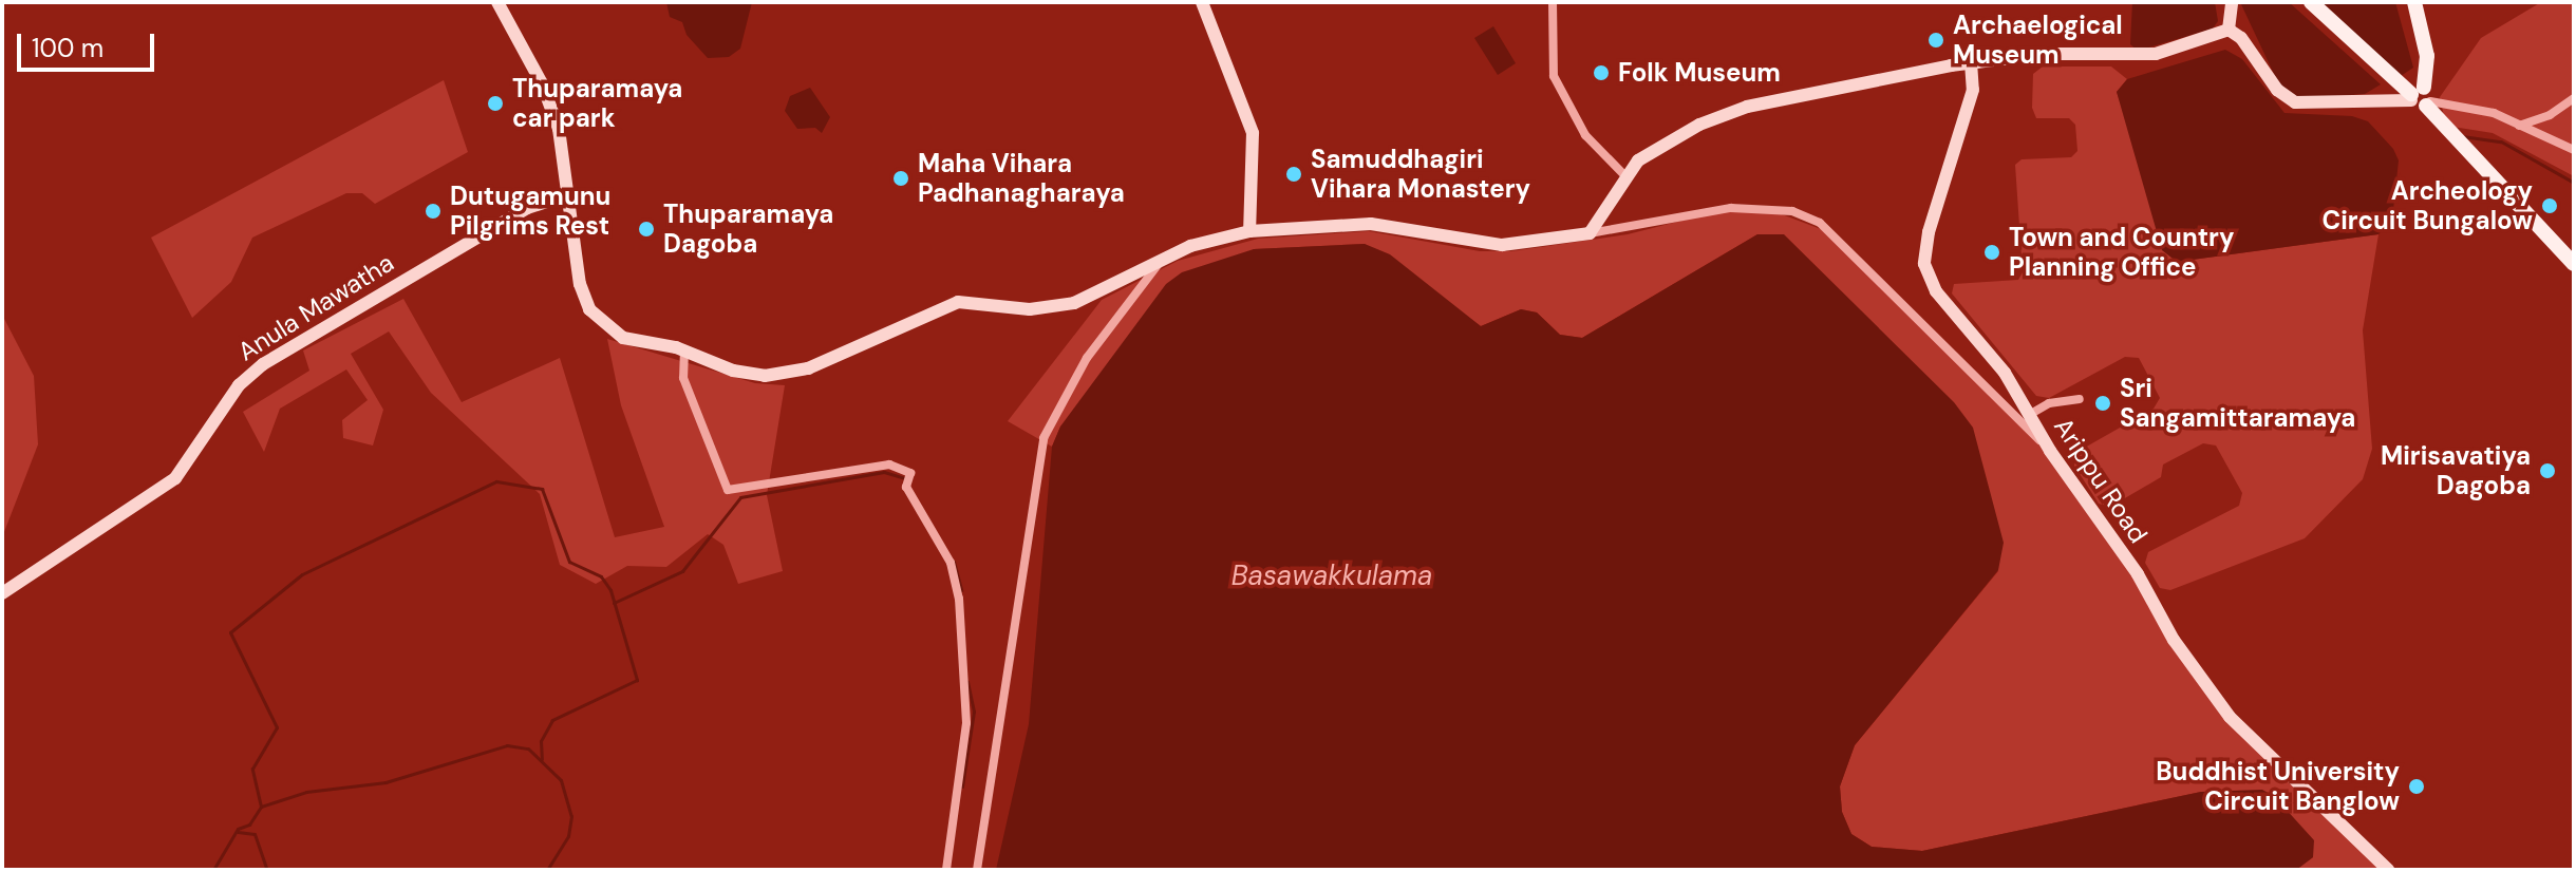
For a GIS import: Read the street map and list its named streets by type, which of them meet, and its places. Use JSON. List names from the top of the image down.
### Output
{
  "streets": {
    "main road": ["Anula Mawatha", "Arippu Road"]
  },
  "water": ["Basawakkulama"],
  "places": [
    "Archaelogical Museum",
    "Folk Museum",
    "Thuparamaya car park",
    "Samuddhagiri Vihara Monastery",
    "Maha Vihara Padhanagharaya",
    "Archeology Circuit Bungalow",
    "Dutugamunu Pilgrims Rest",
    "Thuparamaya Dagoba",
    "Town and Country Planning Office",
    "Sri Sangamittaramaya",
    "Mirisavatiya Dagoba",
    "Buddhist University Circuit Banglow"
  ],
  "scale_bar": "100 m"
}
